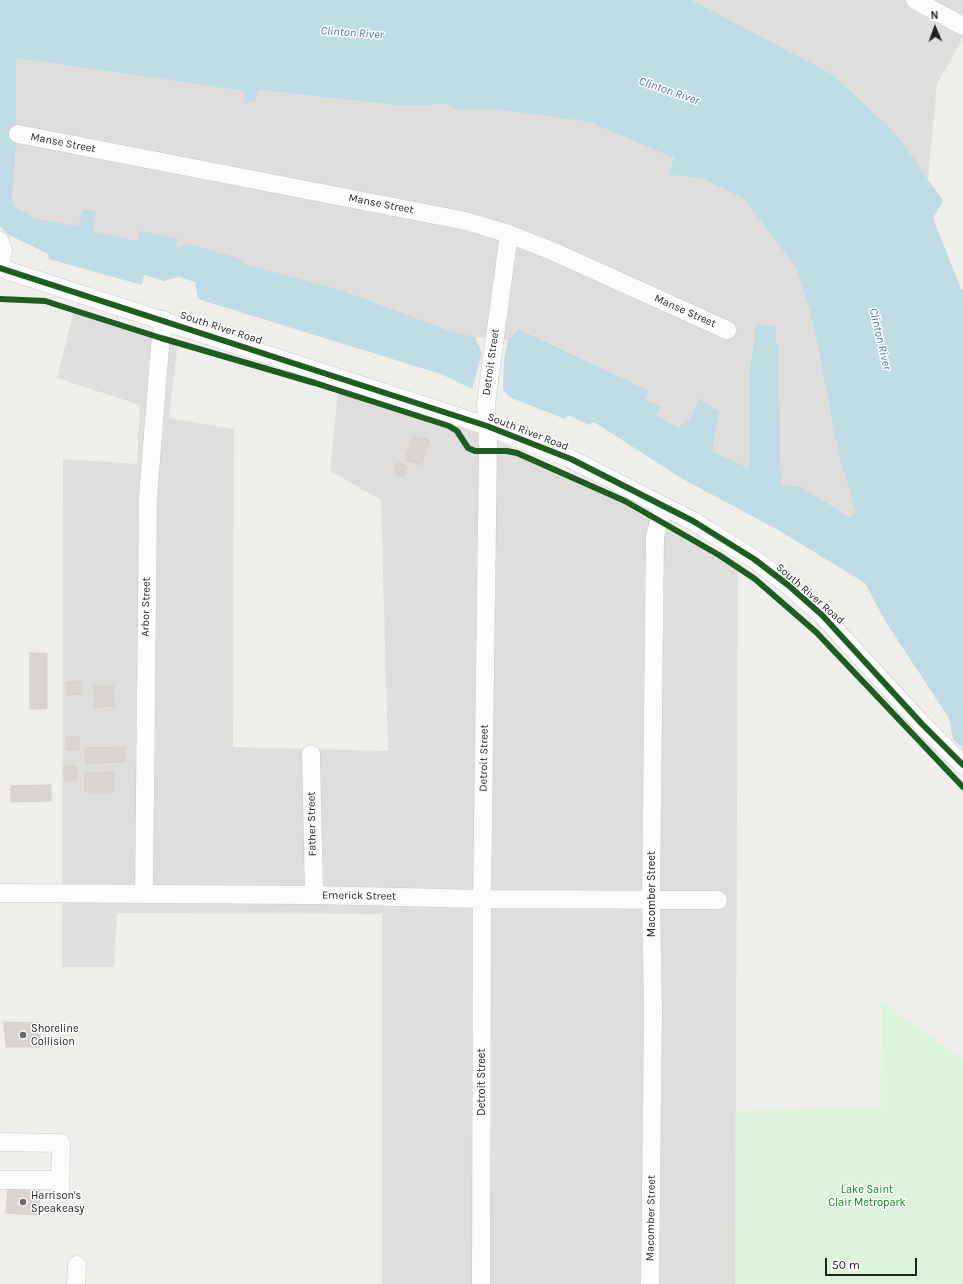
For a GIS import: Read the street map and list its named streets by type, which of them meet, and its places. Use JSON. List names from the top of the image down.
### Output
{
  "streets": {
    "street": [
      "Manse Street",
      "South River Road",
      "Detroit Street",
      "Arbor Street",
      "Father Street",
      "Macomber Street",
      "Emerick Street"
    ]
  },
  "crossings": [
    ["Manse Street", "Detroit Street"],
    ["South River Road", "Detroit Street"],
    ["South River Road", "Arbor Street"],
    ["South River Road", "Macomber Street"],
    ["Detroit Street", "Emerick Street"],
    ["Arbor Street", "Emerick Street"],
    ["Father Street", "Emerick Street"],
    ["Macomber Street", "Emerick Street"]
  ],
  "water": ["Clinton River"],
  "parks": ["Lake Saint Clair Metropark"],
  "places": ["Shoreline Collision", "Harrison's Speakeasy"],
  "scale_bar": "50 m",
  "north": "top"
}
